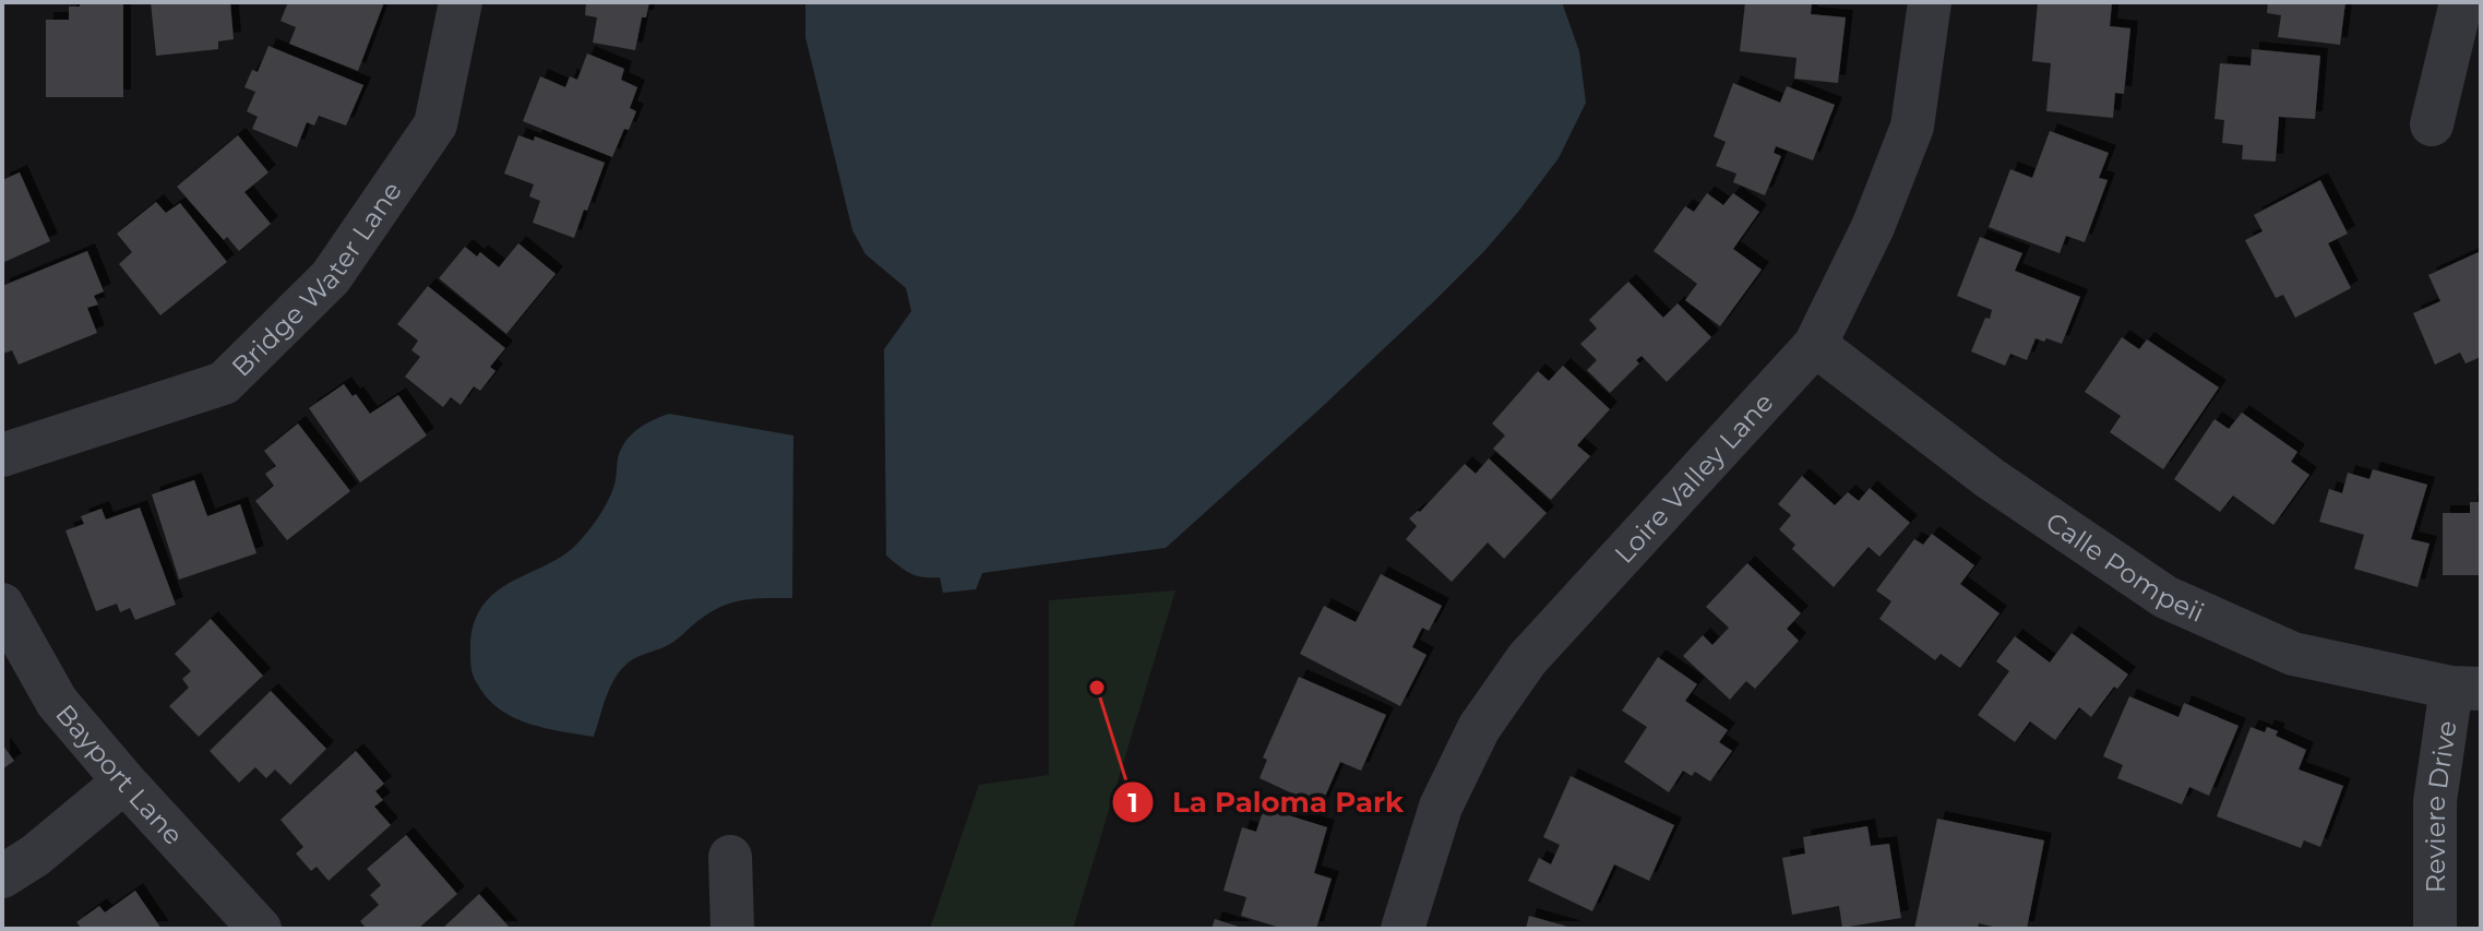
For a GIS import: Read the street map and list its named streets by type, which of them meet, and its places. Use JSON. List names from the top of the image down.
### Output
{
  "streets": {
    "street": [
      "Bridge Water Lane",
      "Loire Valley Lane",
      "Calle Pompeii",
      "Bayport Lane",
      "Reviere Drive"
    ]
  },
  "crossings": [
    ["Loire Valley Lane", "Calle Pompeii"],
    ["Calle Pompeii", "Reviere Drive"]
  ],
  "places": ["La Paloma Park"]
}
